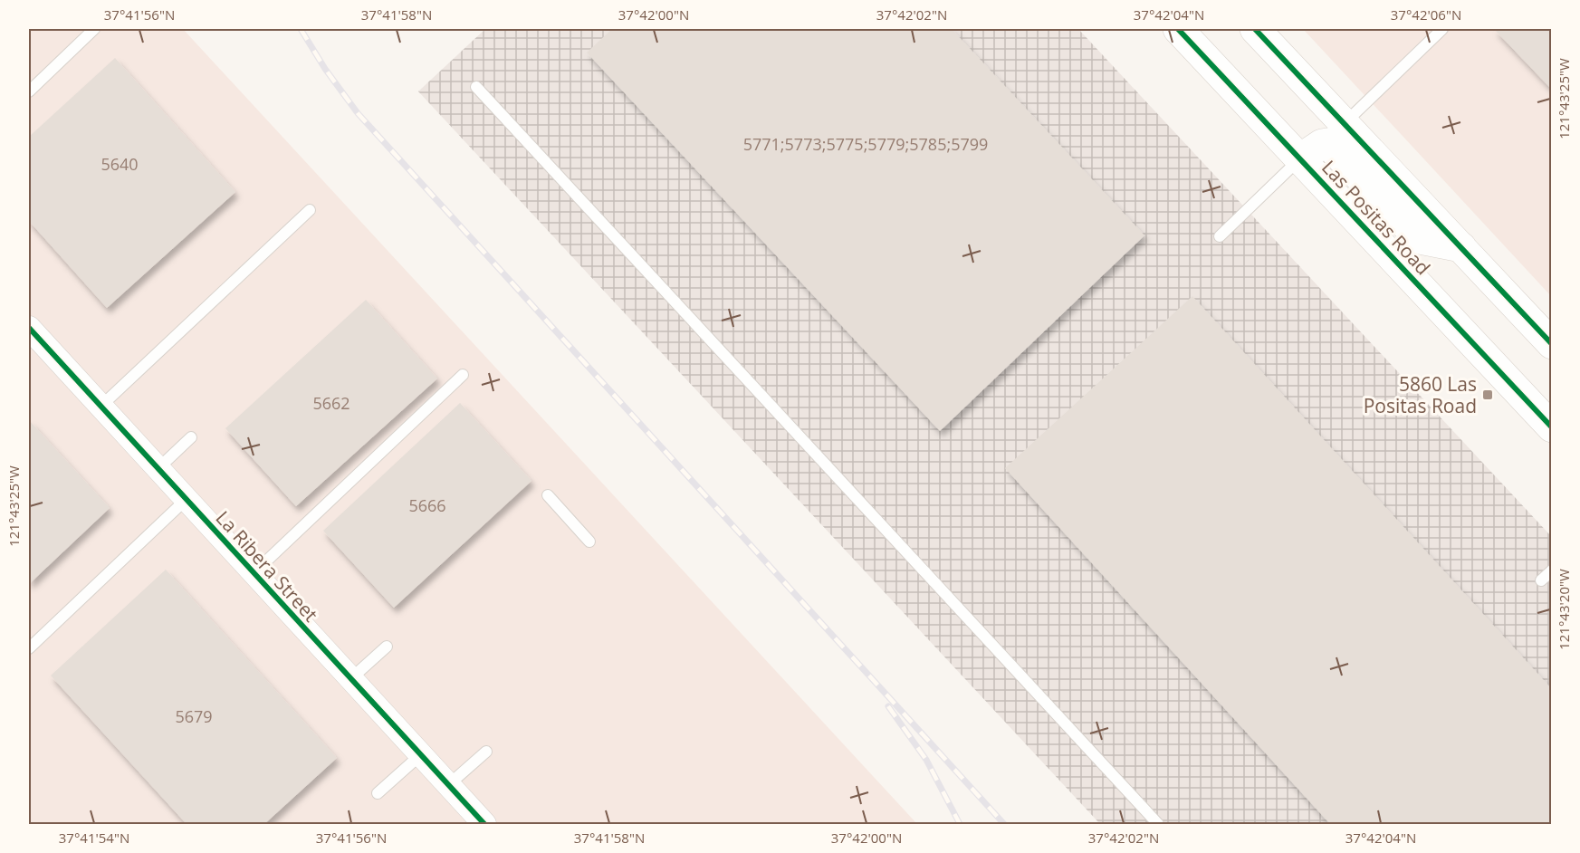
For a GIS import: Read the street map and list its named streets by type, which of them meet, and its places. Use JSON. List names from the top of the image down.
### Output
{
  "streets": {
    "main road": ["Las Positas Road"],
    "street": ["La Ribera Street"]
  },
  "places": {
    "transit": ["5860 Las Positas Road"]
  },
  "house_numbers": [
    "5771;5773;5775;5779;5785;5799",
    "5640",
    "5662",
    "5666",
    "5679"
  ],
  "coordinates": [
    "37°41'56\"N",
    "37°41'58\"N",
    "37°42'00\"N",
    "37°42'02\"N",
    "37°42'04\"N",
    "37°42'06\"N",
    "121°43'25\"W",
    "121°43'20\"W",
    "37°41'54\"N"
  ]
}
